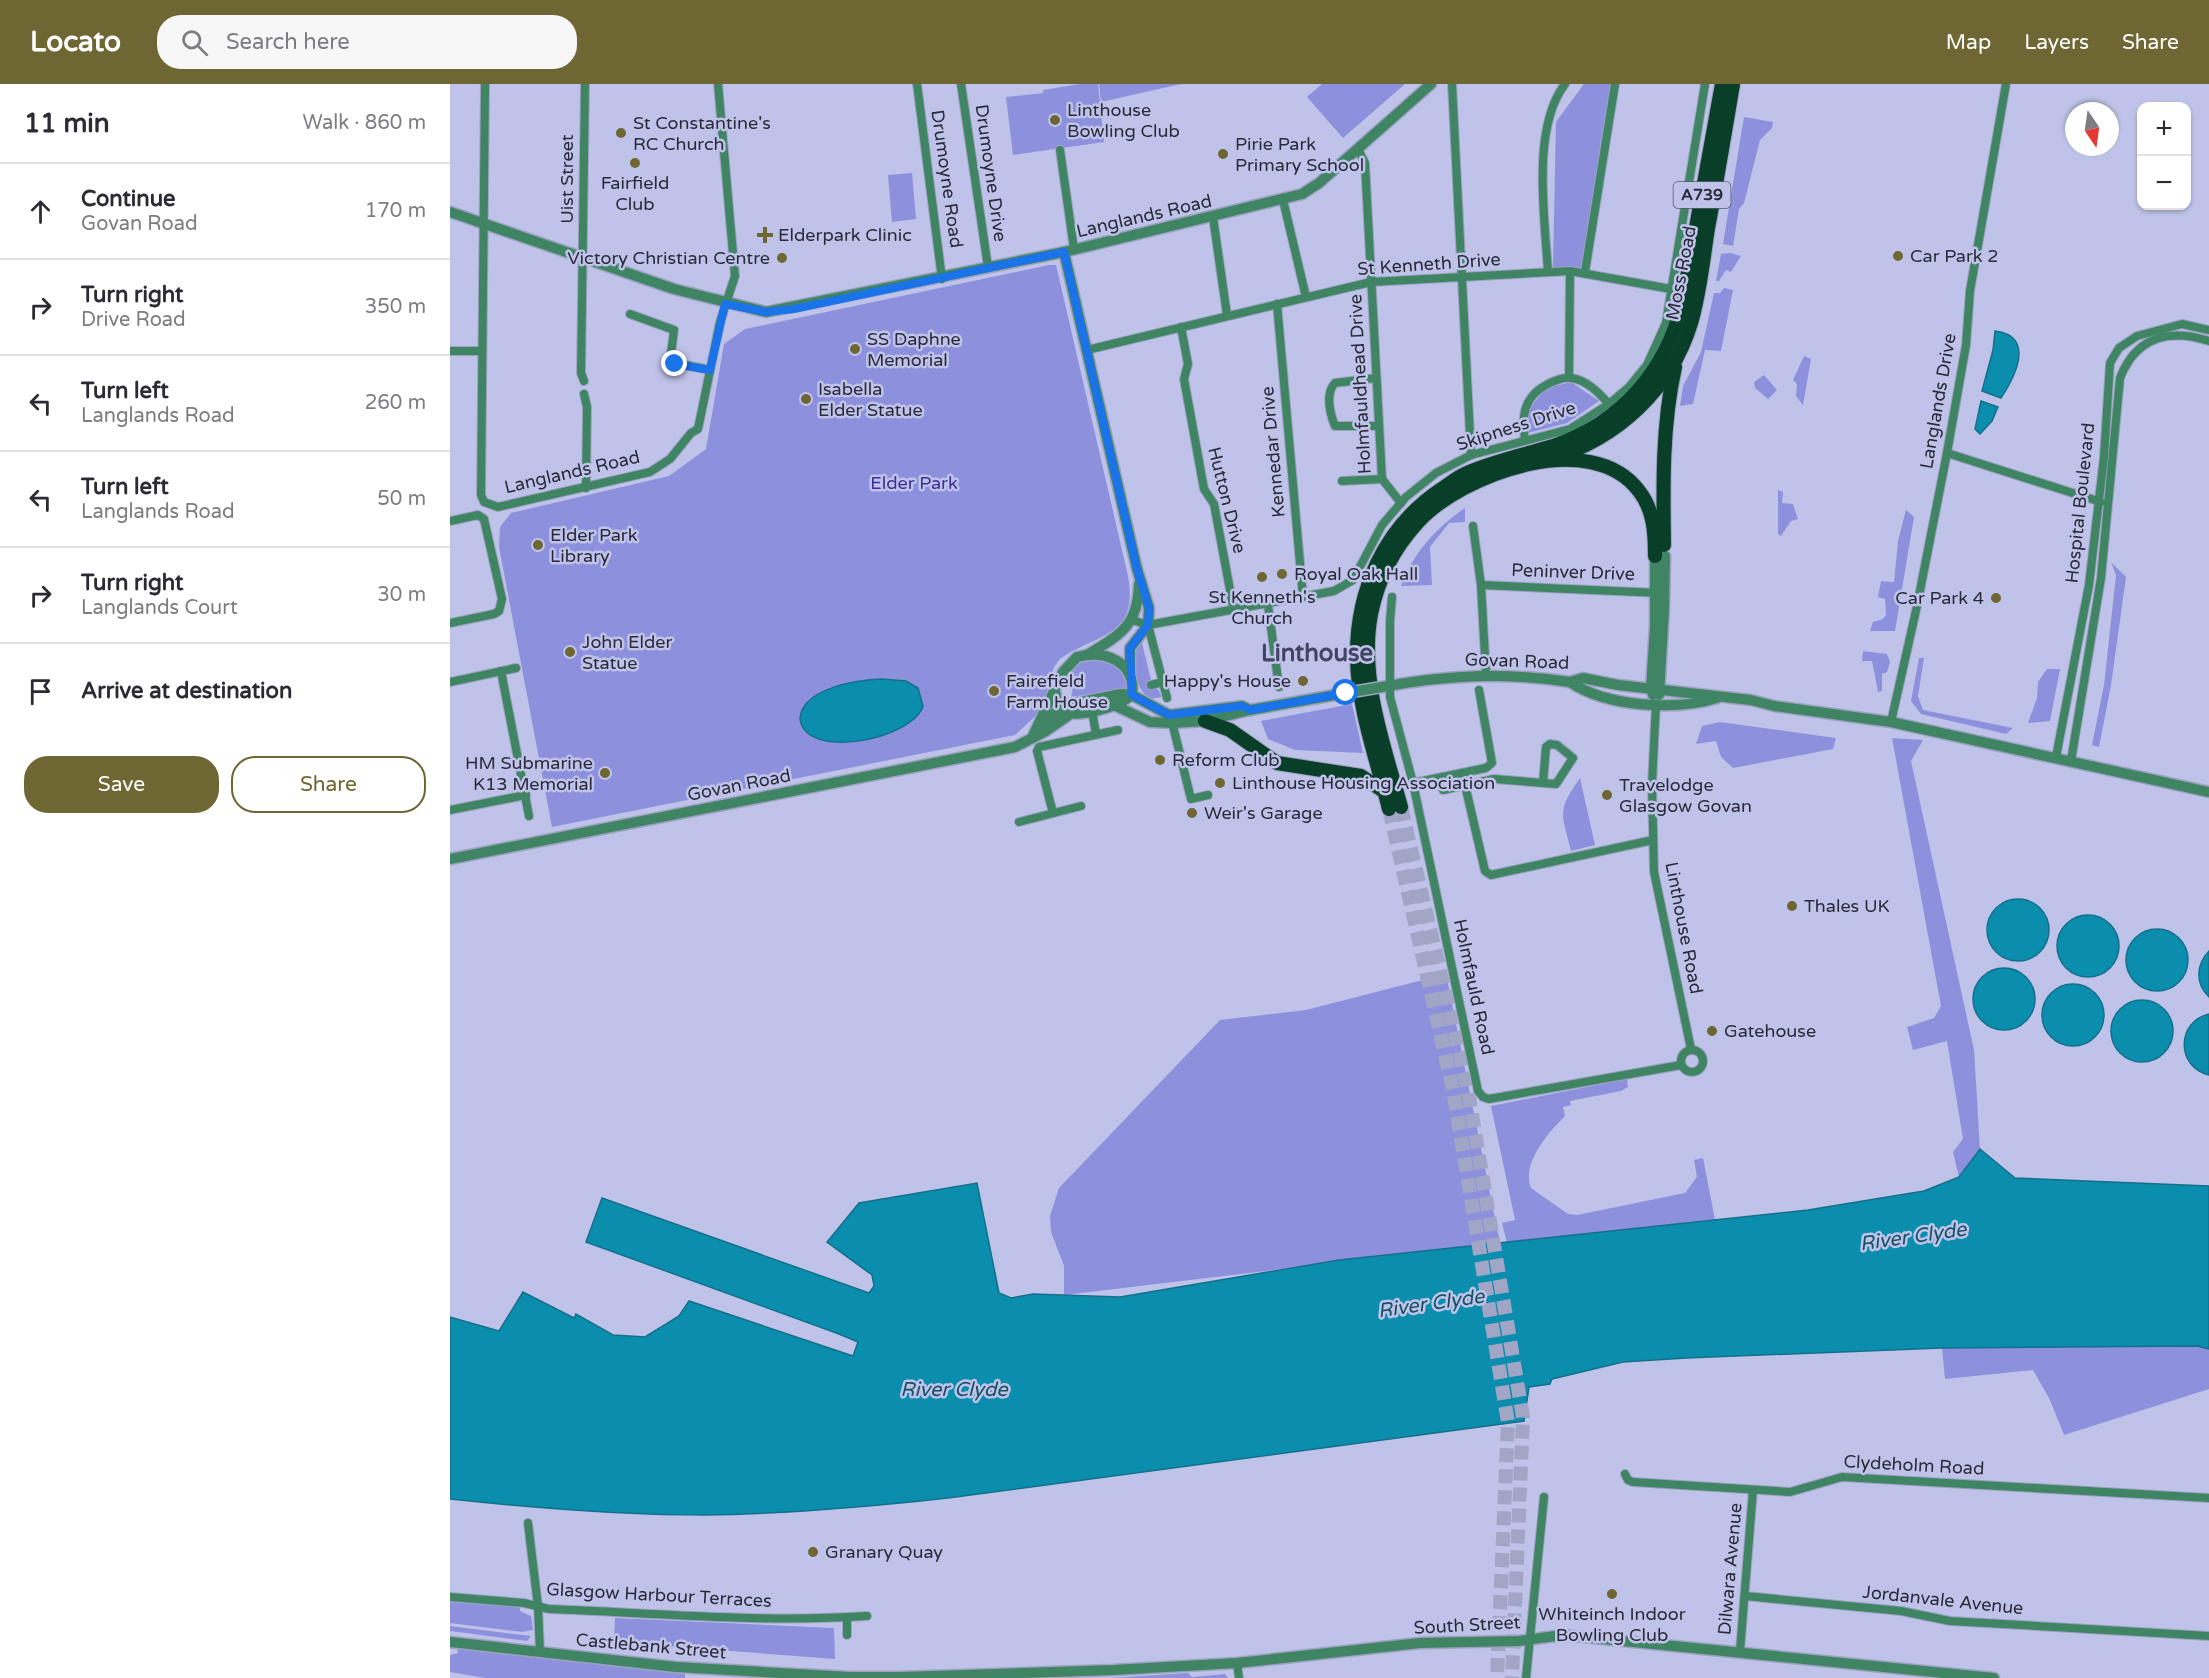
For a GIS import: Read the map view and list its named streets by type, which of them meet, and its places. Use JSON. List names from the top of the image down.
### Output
{
  "streets": {
    "main road": ["A739", "Moss Road"],
    "street": [
      "Drumoyne Drive",
      "Uist Street",
      "Drumoyne Road",
      "Langlands Road",
      "St Kenneth Drive",
      "Holmfauldhead Drive",
      "Langlands Drive",
      "Skipness Drive",
      "Kennedar Drive",
      "Hutton Drive",
      "Hospital Boulevard",
      "Peninver Drive",
      "Govan Road",
      "Linthouse Road",
      "Holmfauld Road",
      "Clydeholm Road",
      "Dilwara Avenue",
      "Glasgow Harbour Terraces",
      "Jordanvale Avenue",
      "South Street",
      "Castlebank Street"
    ]
  },
  "crossings": [
    ["Drumoyne Drive", "Langlands Road"],
    ["Drumoyne Road", "Langlands Road"],
    ["A739", "Moss Road"],
    ["Langlands Road", "Holmfauldhead Drive"],
    ["St Kenneth Drive", "Holmfauldhead Drive"],
    ["St Kenneth Drive", "Skipness Drive"],
    ["St Kenneth Drive", "Kennedar Drive"],
    ["St Kenneth Drive", "Hutton Drive"],
    ["Holmfauldhead Drive", "Skipness Drive"],
    ["Langlands Drive", "Govan Road"],
    ["Skipness Drive", "Kennedar Drive"],
    ["Skipness Drive", "Hutton Drive"],
    ["Hospital Boulevard", "Govan Road"],
    ["Govan Road", "Holmfauld Road"],
    ["Linthouse Road", "Holmfauld Road"],
    ["Clydeholm Road", "Dilwara Avenue"],
    ["Dilwara Avenue", "Jordanvale Avenue"],
    ["Dilwara Avenue", "South Street"],
    ["South Street", "Castlebank Street"]
  ],
  "districts": ["Linthouse"],
  "water": ["River Clyde"],
  "parks": ["Elder Park"],
  "places": {
    "other": [
      "Linthouse Bowling Club",
      "St Constantine's RC Church",
      "Pirie Park Primary School",
      "Fairfield Club",
      "Car Park 2",
      "Victory Christian Centre",
      "SS Daphne Memorial",
      "Isabella Elder Statue",
      "Elder Park Library",
      "Royal Oak Hall",
      "St Kenneth's Church",
      "Car Park 4",
      "John Elder Statue",
      "Happy's House",
      "Fairefield Farm House",
      "Reform Club",
      "HM Submarine K13 Memorial",
      "Linthouse Housing Association",
      "Travelodge Glasgow Govan",
      "Weir's Garage",
      "Thales UK",
      "Gatehouse",
      "Granary Quay",
      "Whiteinch Indoor Bowling Club"
    ],
    "health": ["Elderpark Clinic"]
  },
  "north": "bottom",
  "page": {
    "header": "Locato",
    "search": "Search here",
    "nav": ["Map", "Layers", "Share"],
    "heading": ["11 min", "Walk · 860 m"],
    "map_buttons": ["+", "−"],
    "list": [
      ["Continue", "Govan Road", "170 m"],
      ["Turn right", "Drive Road", "350 m"],
      ["Turn left", "Langlands Road", "260 m"],
      ["Turn left", "Langlands Road", "50 m"],
      ["Turn right", "Langlands Court", "30 m"],
      "Arrive at destination"
    ],
    "buttons": ["Save", "Share"]
  }
}
